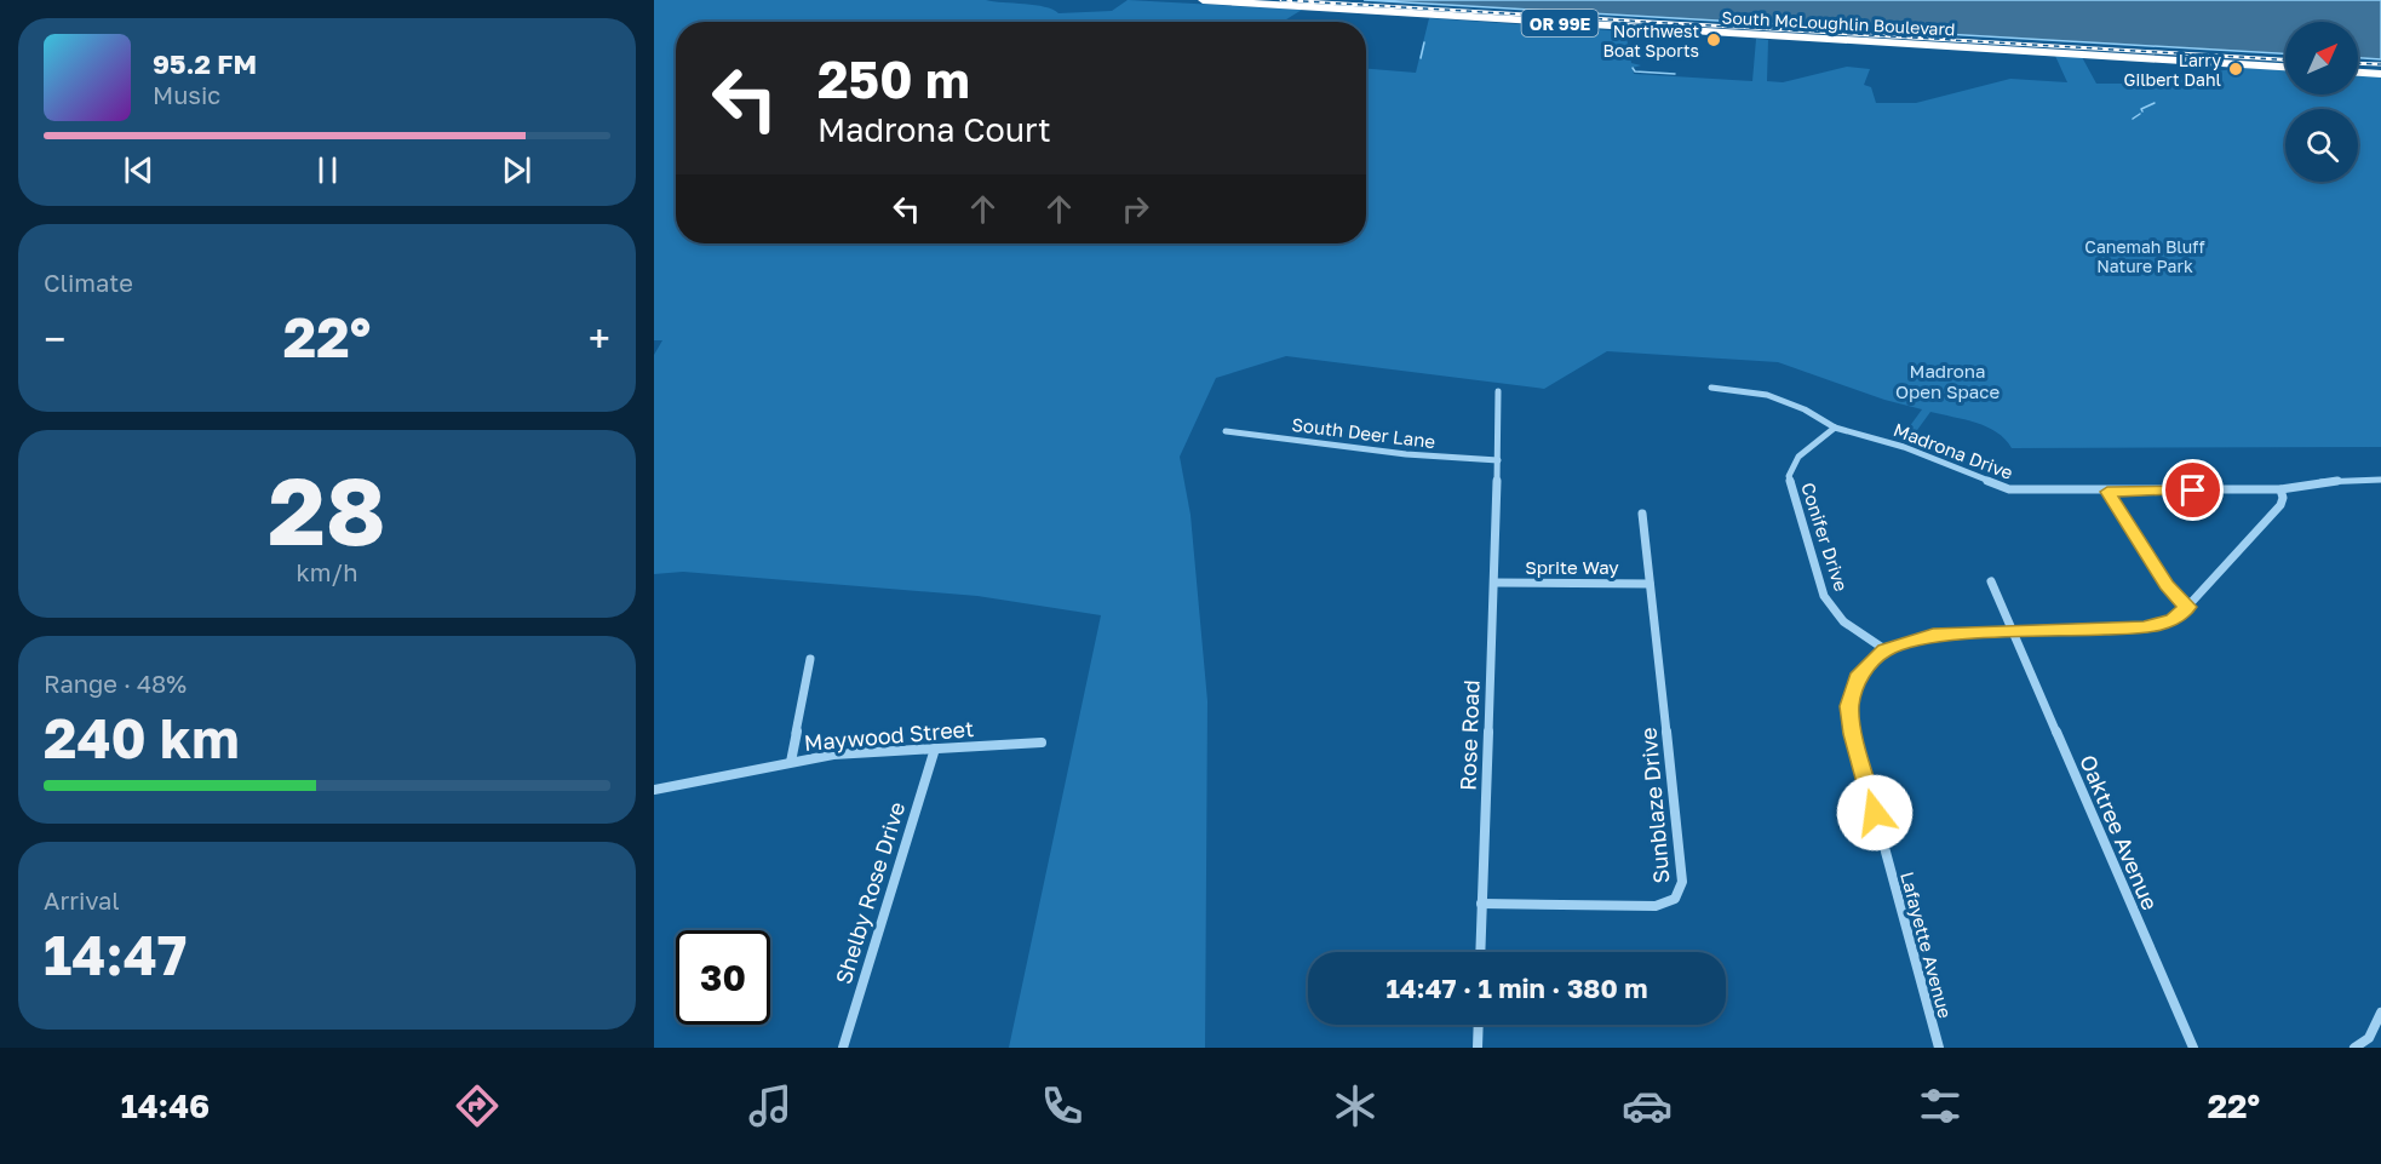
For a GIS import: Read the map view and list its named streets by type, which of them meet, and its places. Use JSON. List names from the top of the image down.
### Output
{
  "streets": {
    "highway": ["OR 99E", "South McLoughlin Boulevard"],
    "street": [
      "South Deer Lane",
      "Madrona Drive",
      "Conifer Drive",
      "Sprite Way",
      "Maywood Street",
      "Rose Road",
      "Sunblaze Drive",
      "Oaktree Avenue",
      "Shelby Rose Drive",
      "Lafayette Avenue"
    ]
  },
  "crossings": [
    ["South Deer Lane", "Rose Road"],
    ["Madrona Drive", "Conifer Drive"],
    ["Conifer Drive", "Lafayette Avenue"],
    ["Sprite Way", "Rose Road"],
    ["Sprite Way", "Sunblaze Drive"],
    ["Maywood Street", "Shelby Rose Drive"],
    ["Rose Road", "Sunblaze Drive"]
  ],
  "parks": ["Canemah Bluff Nature Park", "Madrona Open Space"],
  "places": ["Northwest Boat Sports", "Larry Gilbert Dahl"],
  "north": "top right",
  "page": {
    "turn": ["250 m", "Madrona Court"],
    "song": ["95.2 FM", "Music"],
    "tile": [
      "Climate",
      ["28", "km/h"],
      ["Range · 48%", "240 km"],
      ["Arrival", "14:47"]
    ],
    "heat": ["−", "22°", "+"],
    "limit": "30",
    "trip": "14:47 · 1 min · 380 m",
    "tabs": ["14:46", "22°"]
  }
}
